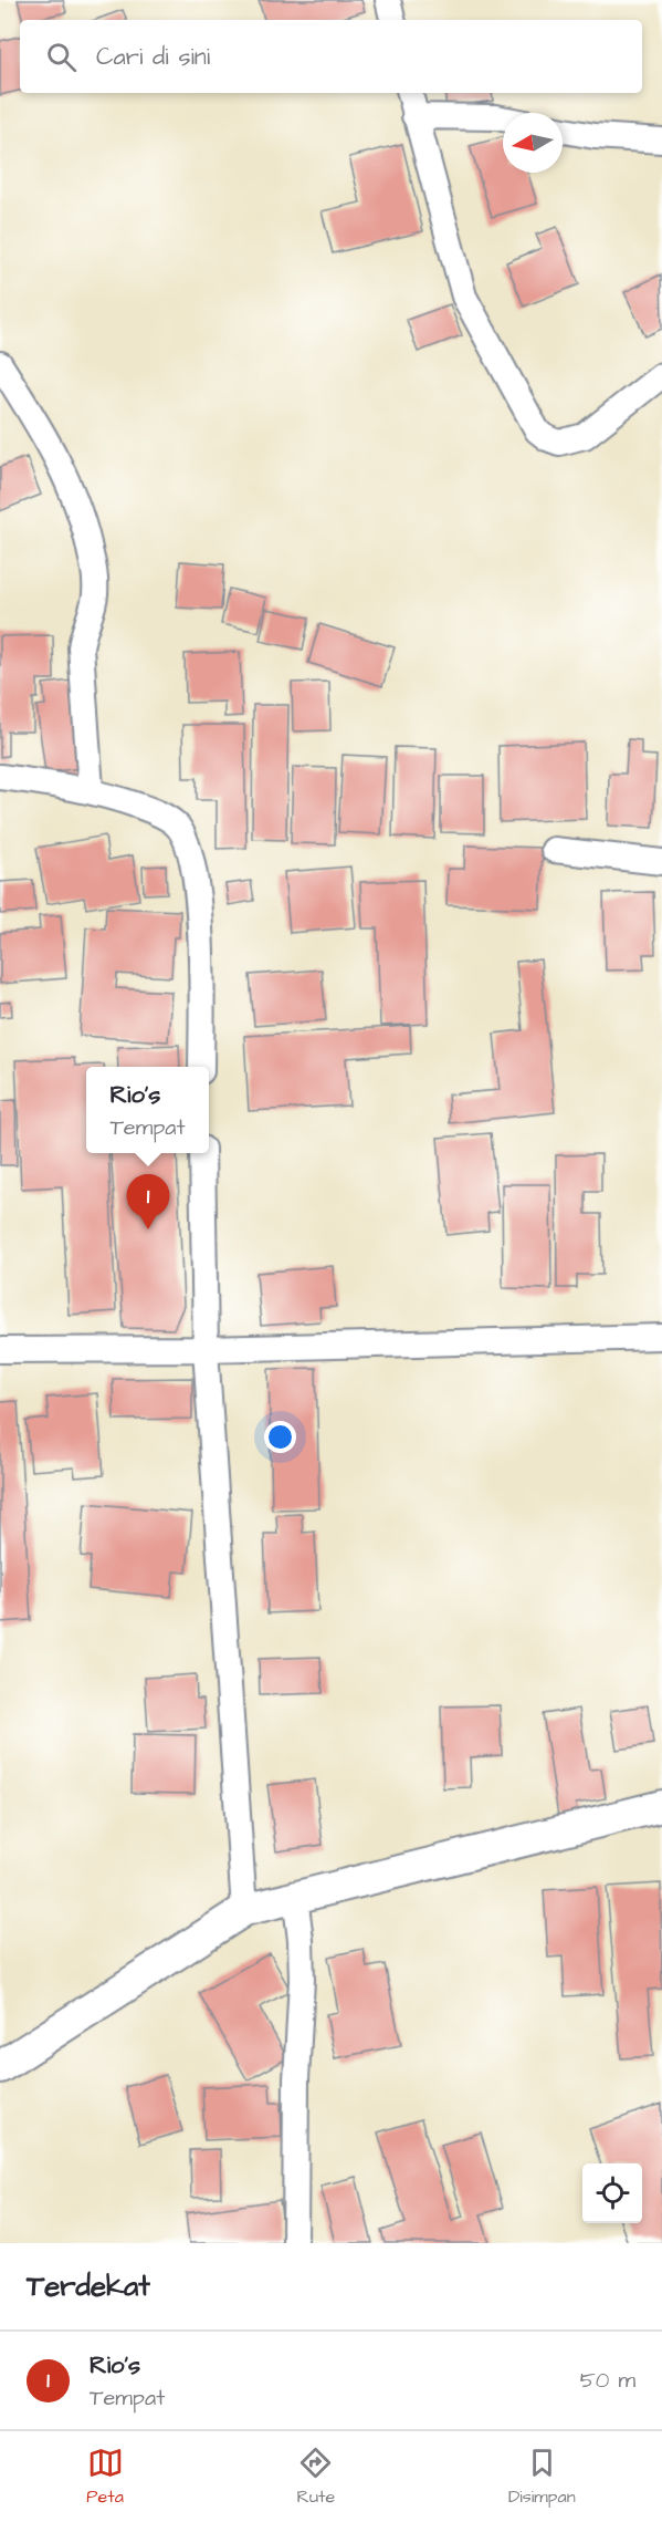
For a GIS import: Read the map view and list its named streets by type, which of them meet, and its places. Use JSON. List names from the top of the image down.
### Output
{
  "north": "left",
  "page": {
    "search": "Cari di sini",
    "popup": ["Rio's", "Tempat"],
    "pins": "1",
    "heading": "Terdekat",
    "list": [
      {
        "mark": "1",
        "name": "Rio's",
        "note": "Tempat",
        "value": "50 m"
      }
    ],
    "nav": ["Peta", "Rute", "Disimpan"]
  }
}
